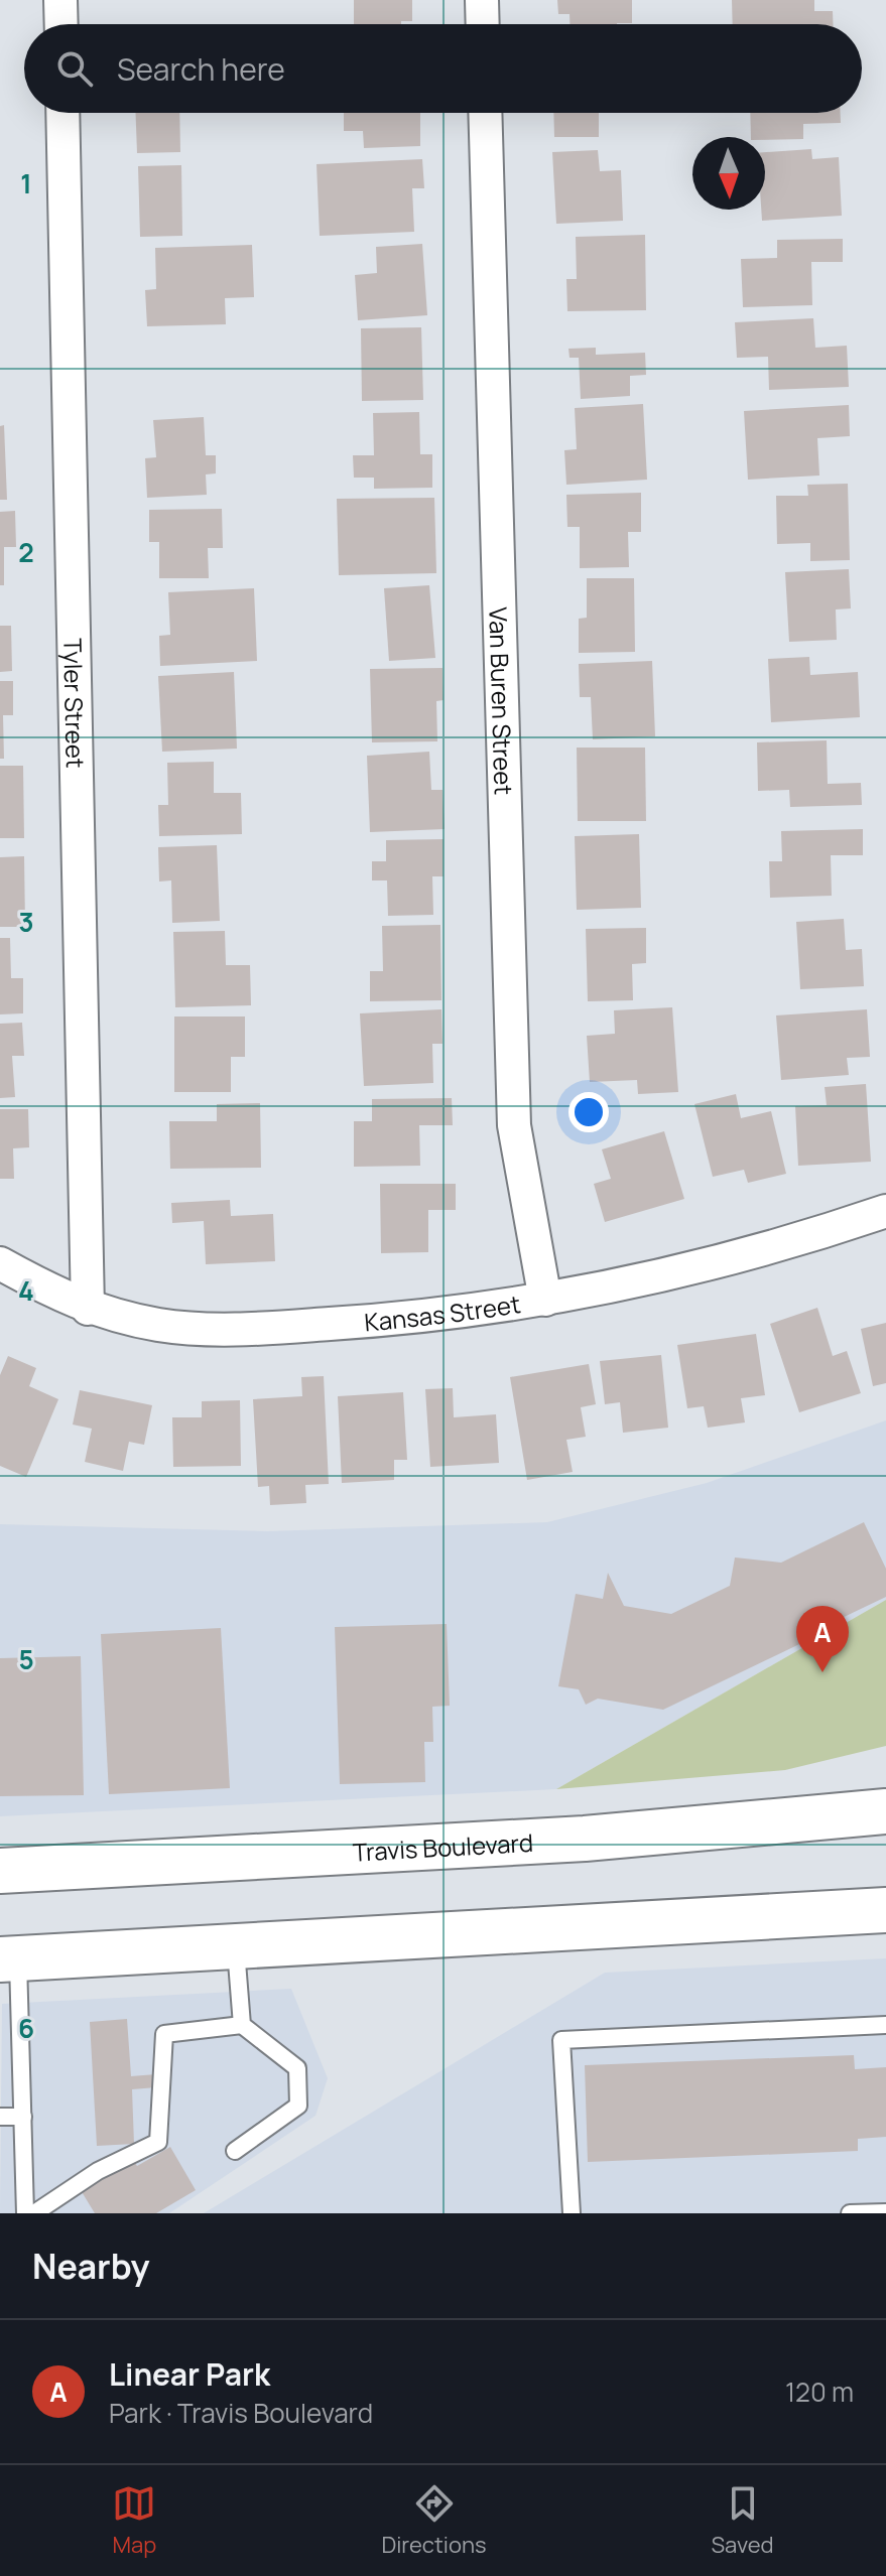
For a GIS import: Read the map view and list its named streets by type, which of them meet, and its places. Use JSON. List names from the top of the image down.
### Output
{
  "streets": {
    "main road": ["Travis Boulevard"],
    "street": ["Van Buren Street", "Tyler Street", "Kansas Street"]
  },
  "crossings": [
    ["Van Buren Street", "Kansas Street"],
    ["Tyler Street", "Kansas Street"]
  ],
  "north": "bottom",
  "page": {
    "search": "Search here",
    "pins": "A",
    "heading": "Nearby",
    "list": [
      {
        "mark": "A",
        "name": "Linear Park",
        "note": "Park · Travis Boulevard",
        "value": "120 m"
      }
    ],
    "nav": ["Map", "Directions", "Saved"]
  },
  "grid": {
    "rows": [
      "1",
      "2",
      "3",
      "4",
      "5",
      "6"
    ]
  }
}
